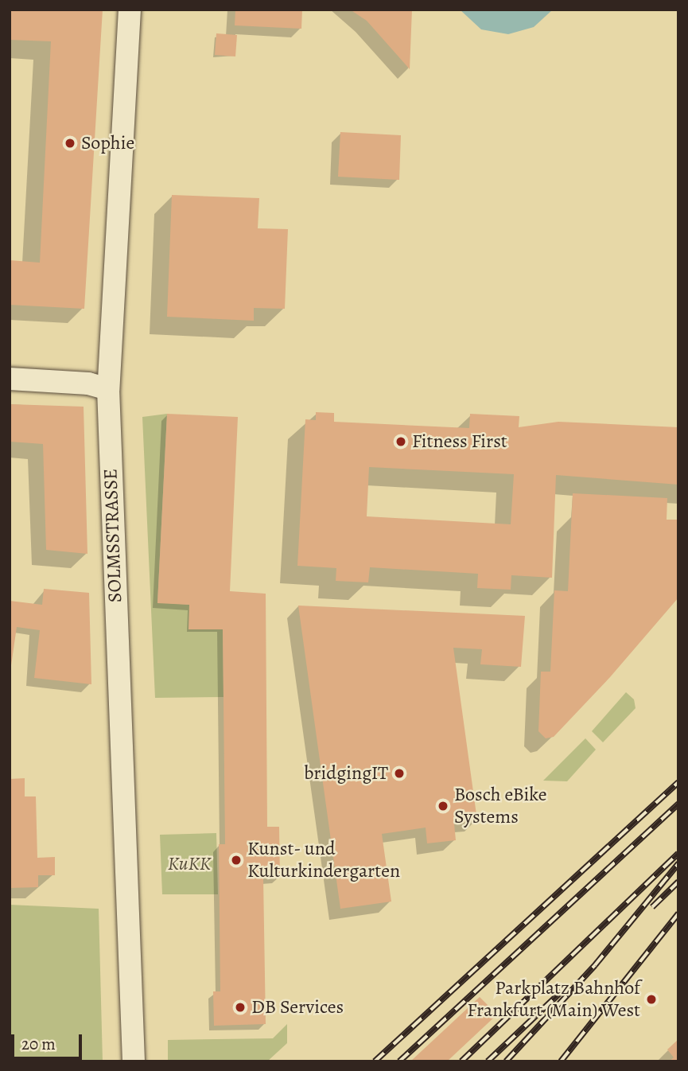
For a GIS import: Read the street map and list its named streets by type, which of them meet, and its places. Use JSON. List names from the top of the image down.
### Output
{
  "streets": {
    "street": ["SOLMSSTRASSE"]
  },
  "parks": ["KuKK"],
  "places": [
    "Sophie",
    "Fitness First",
    "bridgingIT",
    "Bosch eBike Systems",
    "Kunst- und Kulturkindergarten",
    "Parkplatz Bahnhof Frankfurt (Main) West",
    "DB Services"
  ],
  "scale_bar": "20 m"
}
